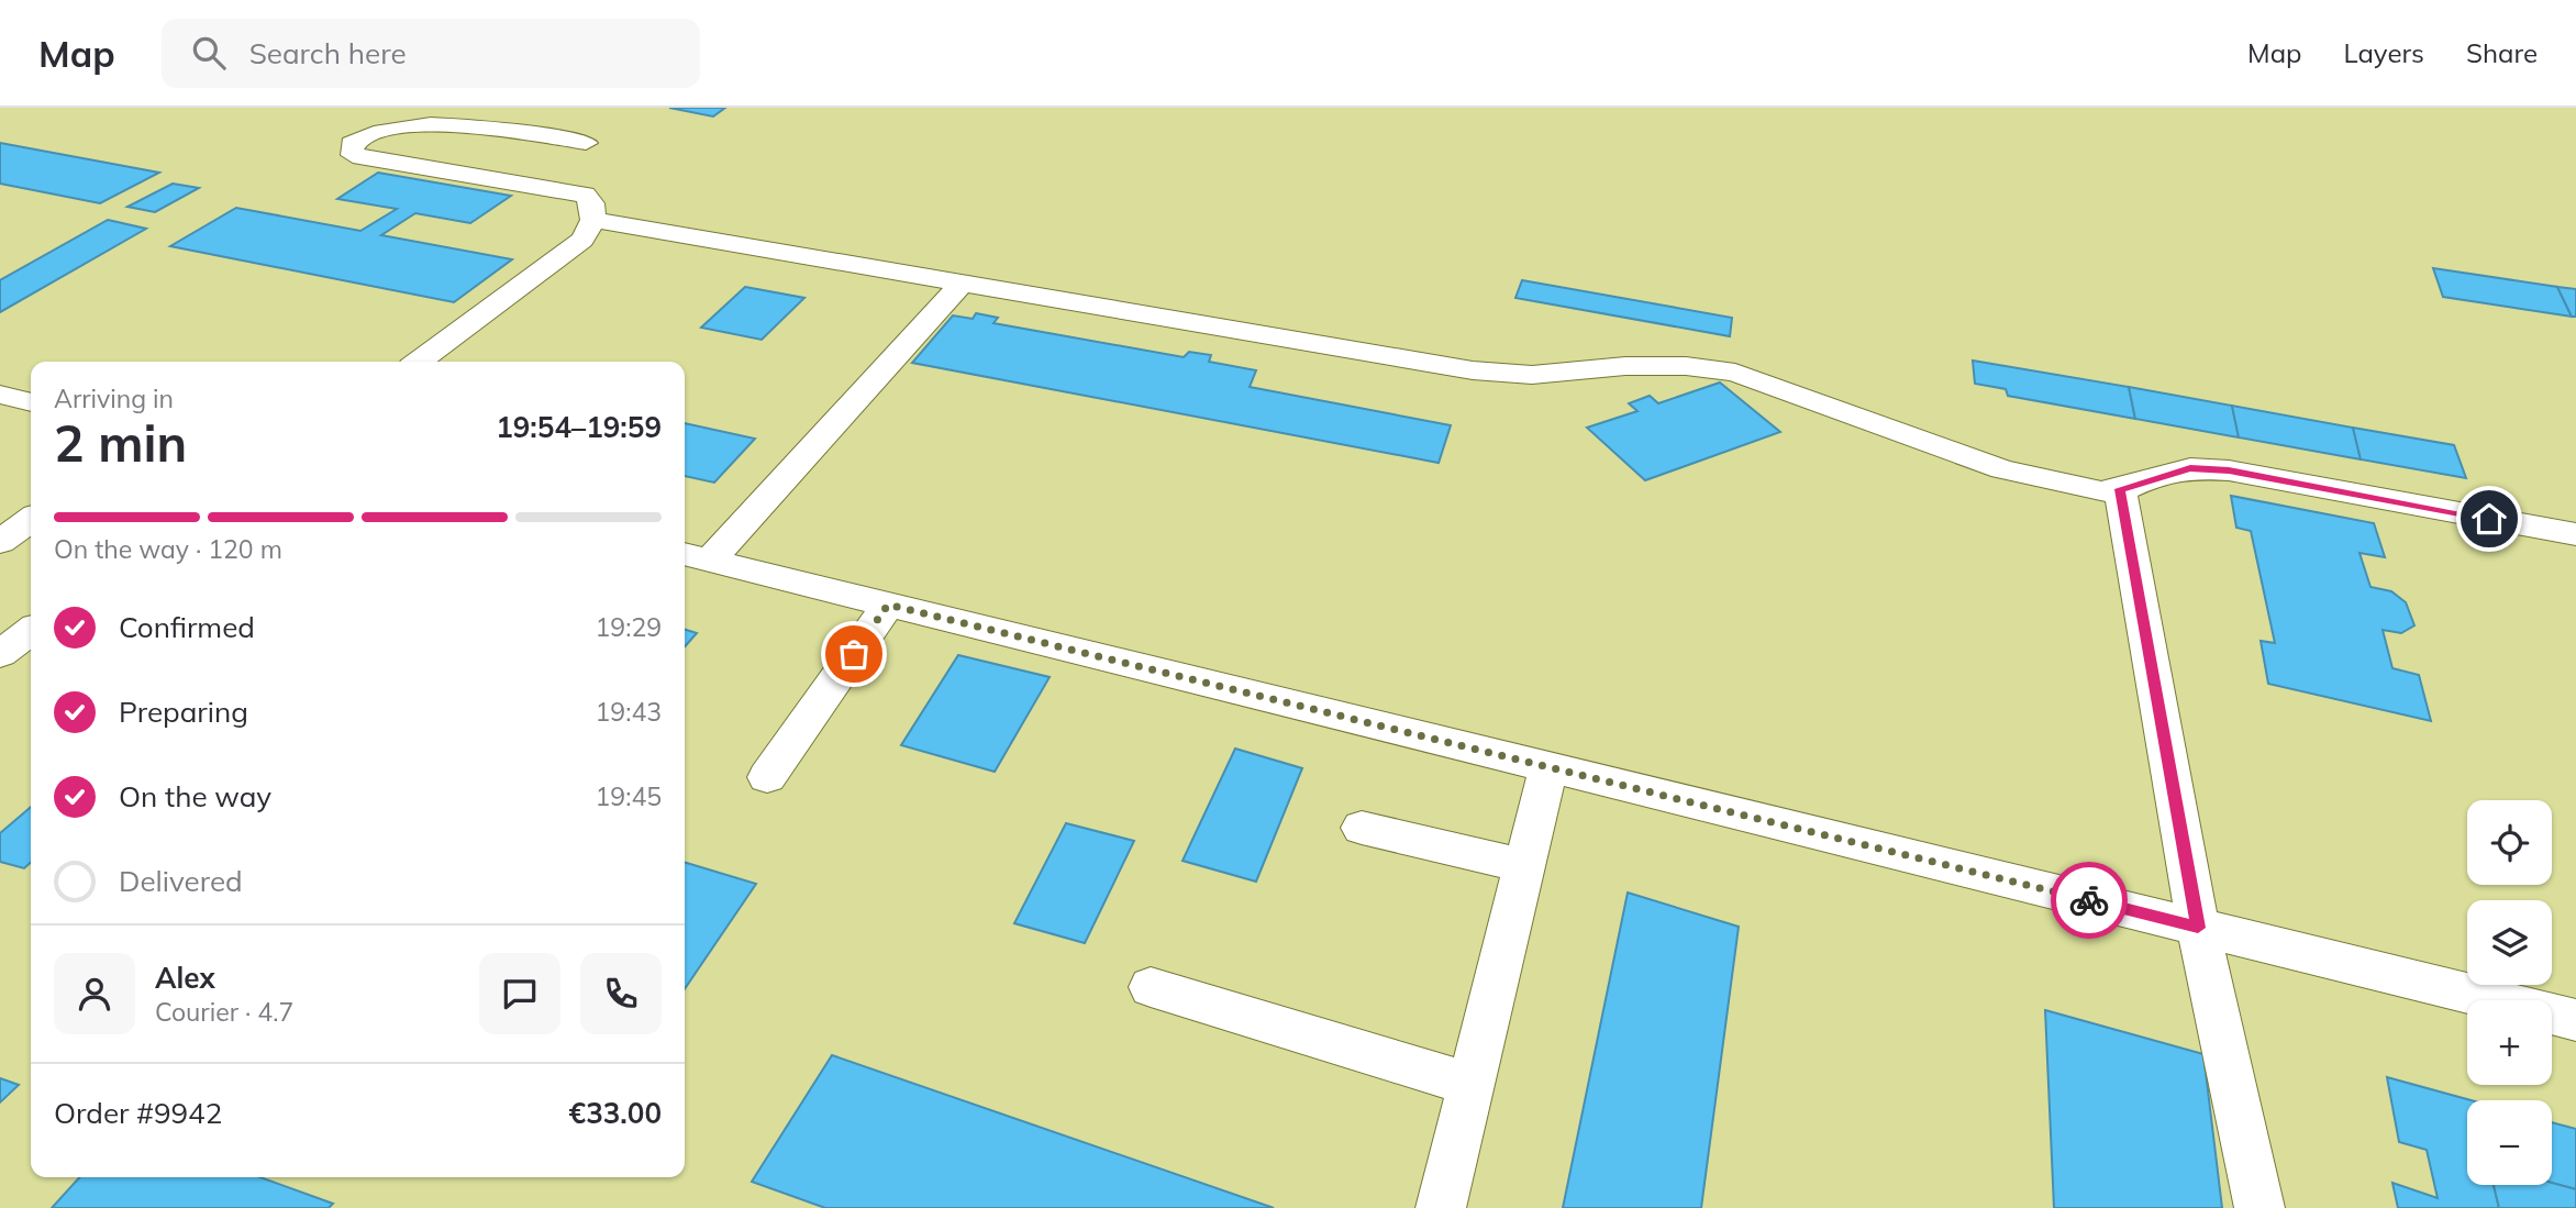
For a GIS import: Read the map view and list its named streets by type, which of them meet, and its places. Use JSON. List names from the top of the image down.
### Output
{
  "page": {
    "header": "Map",
    "search": "Search here",
    "nav": ["Map", "Layers", "Share"],
    "heading": ["2 min", "Arriving in", "19:54–19:59"],
    "panel": [
      "Alex",
      "Courier · 4.7",
      "Order #9942",
      "€33.00"
    ],
    "bar": "On the way · 120 m",
    "list": [
      ["Confirmed", "19:29"],
      ["Preparing", "19:43"],
      ["On the way", "19:45"],
      "Delivered"
    ],
    "map_buttons": ["+", "−"]
  }
}
